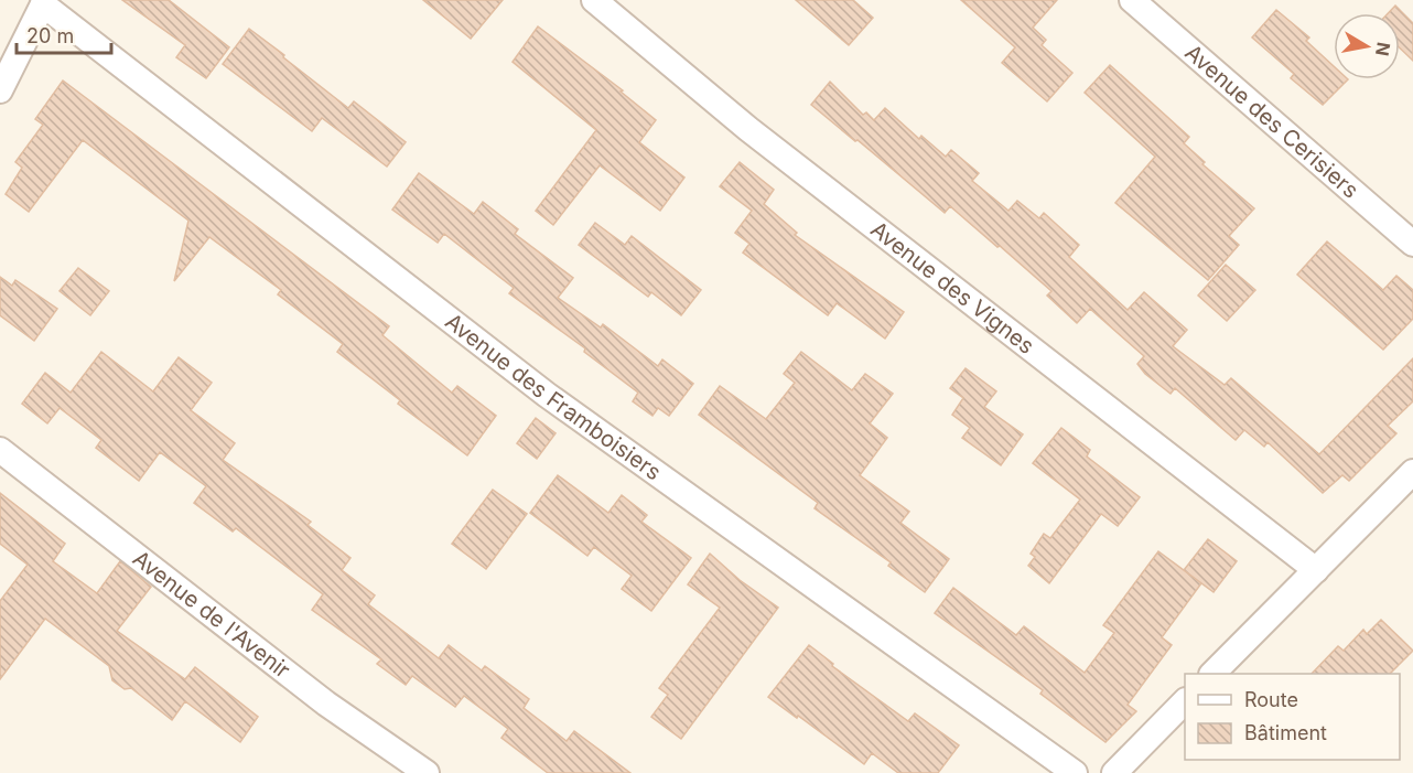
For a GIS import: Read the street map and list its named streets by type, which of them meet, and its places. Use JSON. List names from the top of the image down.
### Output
{
  "streets": {
    "street": [
      "Avenue des Cerisiers",
      "Avenue des Vignes",
      "Avenue des Framboisiers",
      "Avenue de l'Avenir"
    ]
  },
  "legend": ["Route", "Bâtiment"],
  "scale_bar": "20 m",
  "north": "right"
}
